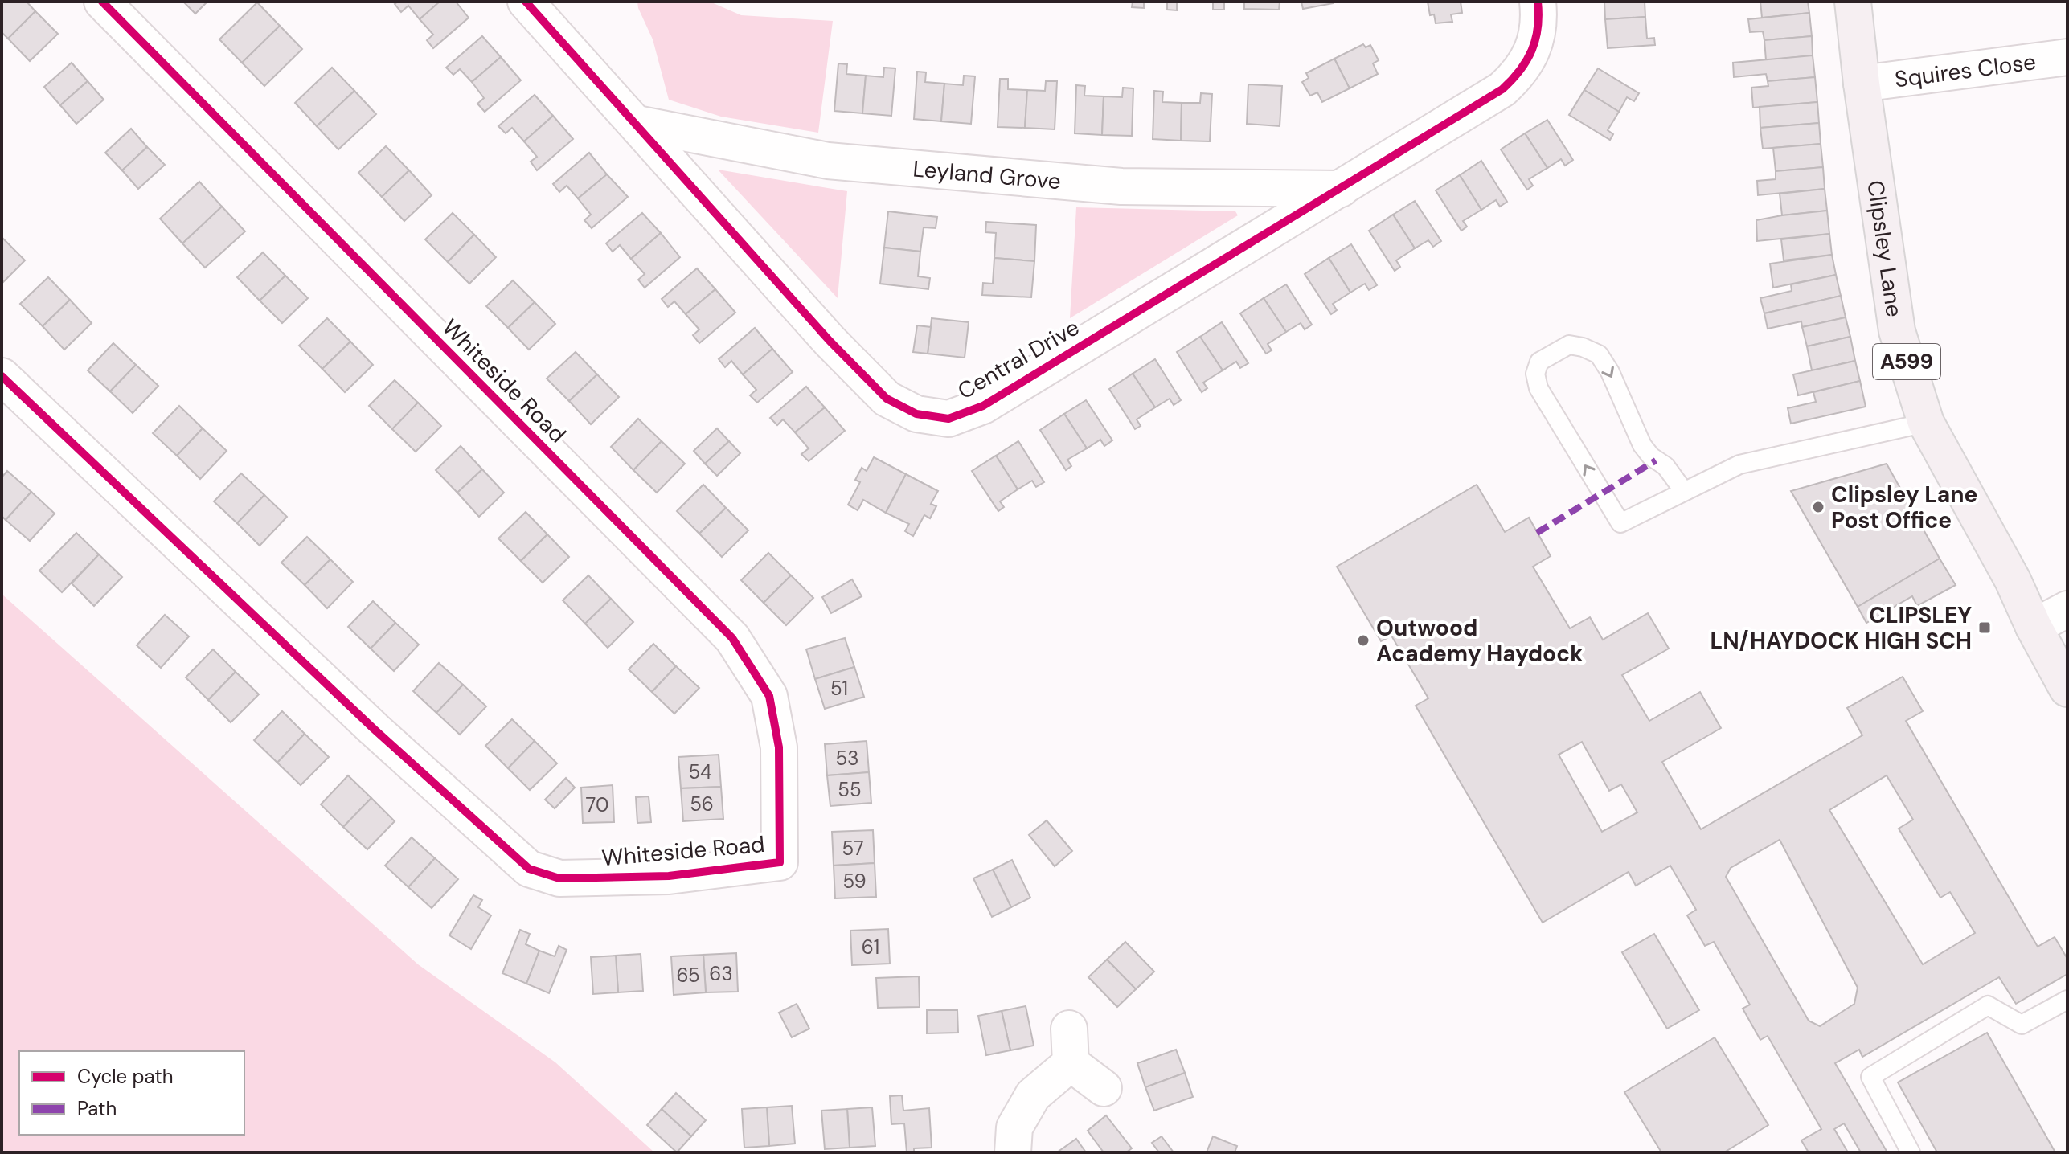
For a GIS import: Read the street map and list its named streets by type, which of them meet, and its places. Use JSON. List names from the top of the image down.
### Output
{
  "streets": {
    "main road": ["Clipsley Lane", "A599"],
    "street": [
      "Squires Close",
      "Leyland Grove",
      "Central Drive",
      "Whiteside Road"
    ]
  },
  "crossings": [
    ["Squires Close", "Clipsley Lane"],
    ["Leyland Grove", "Central Drive"]
  ],
  "places": {
    "other": ["Clipsley Lane Post Office", "Outwood Academy Haydock"],
    "transit": ["CLIPSLEY LN/HAYDOCK HIGH SCH"]
  },
  "house_numbers": [
    "51",
    "53",
    "54",
    "55",
    "56",
    "70",
    "57",
    "59",
    "61",
    "63",
    "65"
  ],
  "legend": ["Cycle path", "Path"]
}
